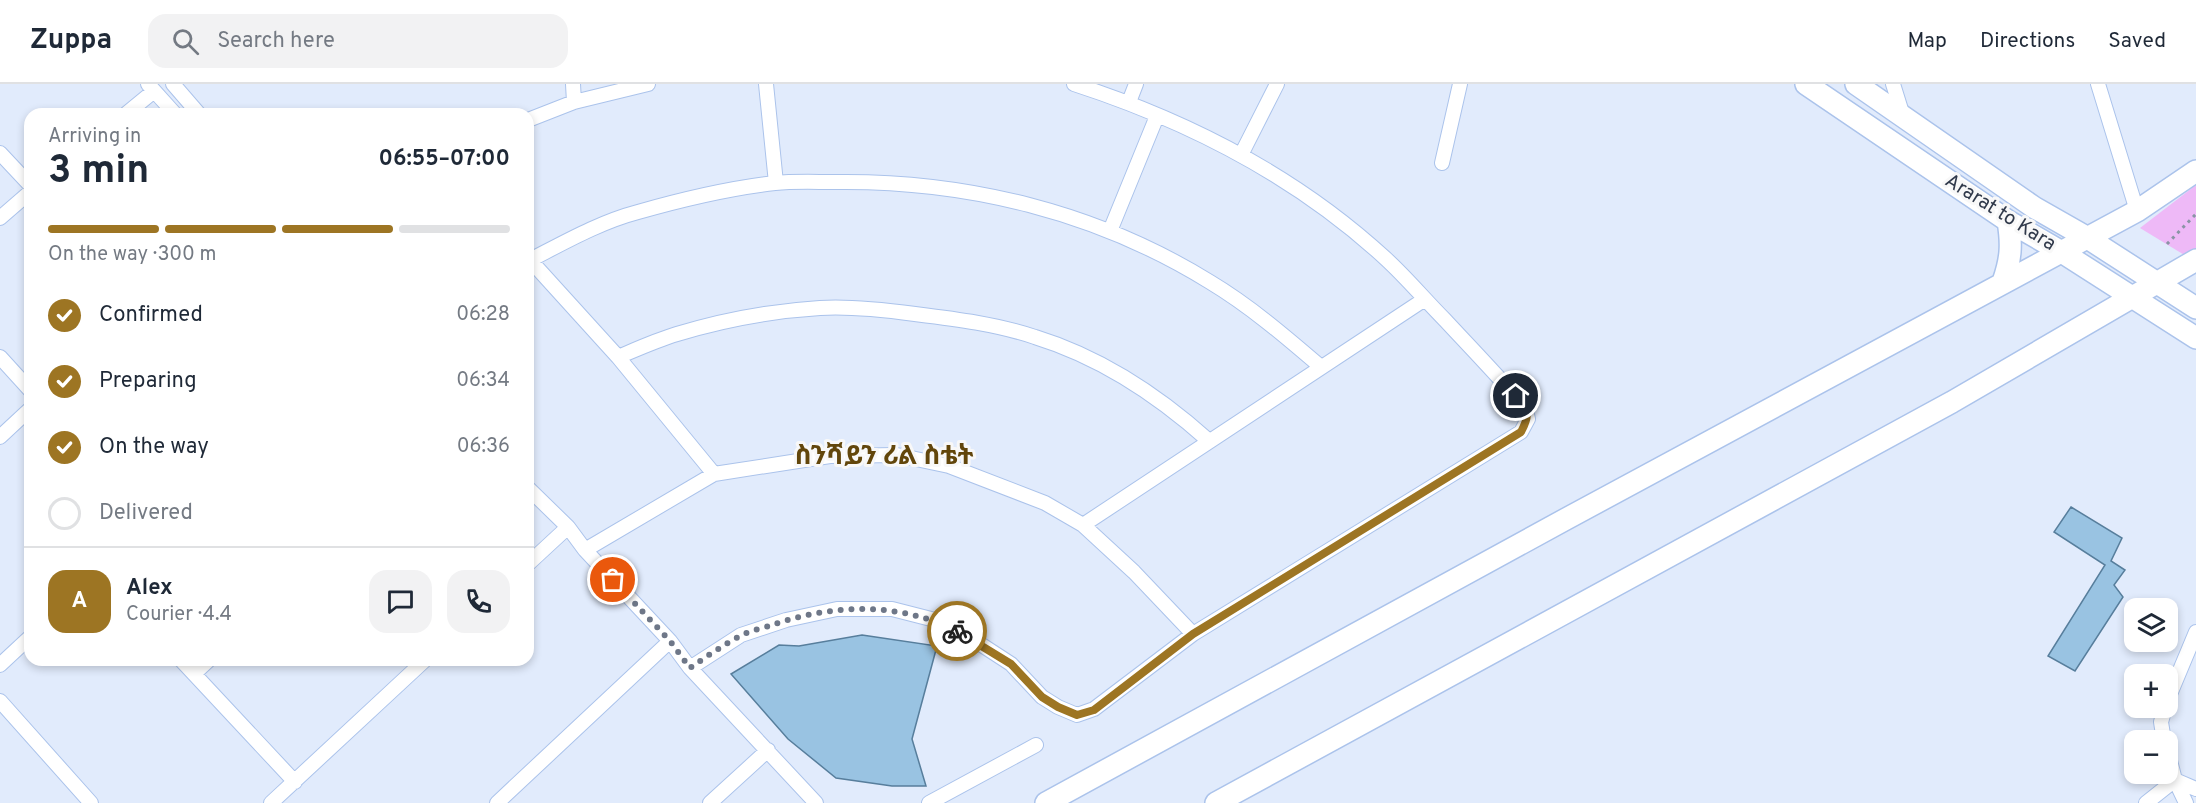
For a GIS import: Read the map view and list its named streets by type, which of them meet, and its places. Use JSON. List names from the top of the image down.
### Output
{
  "streets": {
    "main road": ["Ararat to Kara"]
  },
  "districts": ["ስንሻይን ሪል ስቴት"],
  "page": {
    "header": "Zuppa",
    "search": "Search here",
    "nav": ["Map", "Directions", "Saved"],
    "heading": ["3 min", "Arriving in", "06:55–07:00"],
    "panel": ["Alex", "Courier · 4.4"],
    "bar": "On the way · 300 m",
    "list": [
      ["Confirmed", "06:28"],
      ["Preparing", "06:34"],
      ["On the way", "06:36"],
      "Delivered"
    ],
    "round": "A",
    "map_buttons": ["+", "−"]
  }
}
